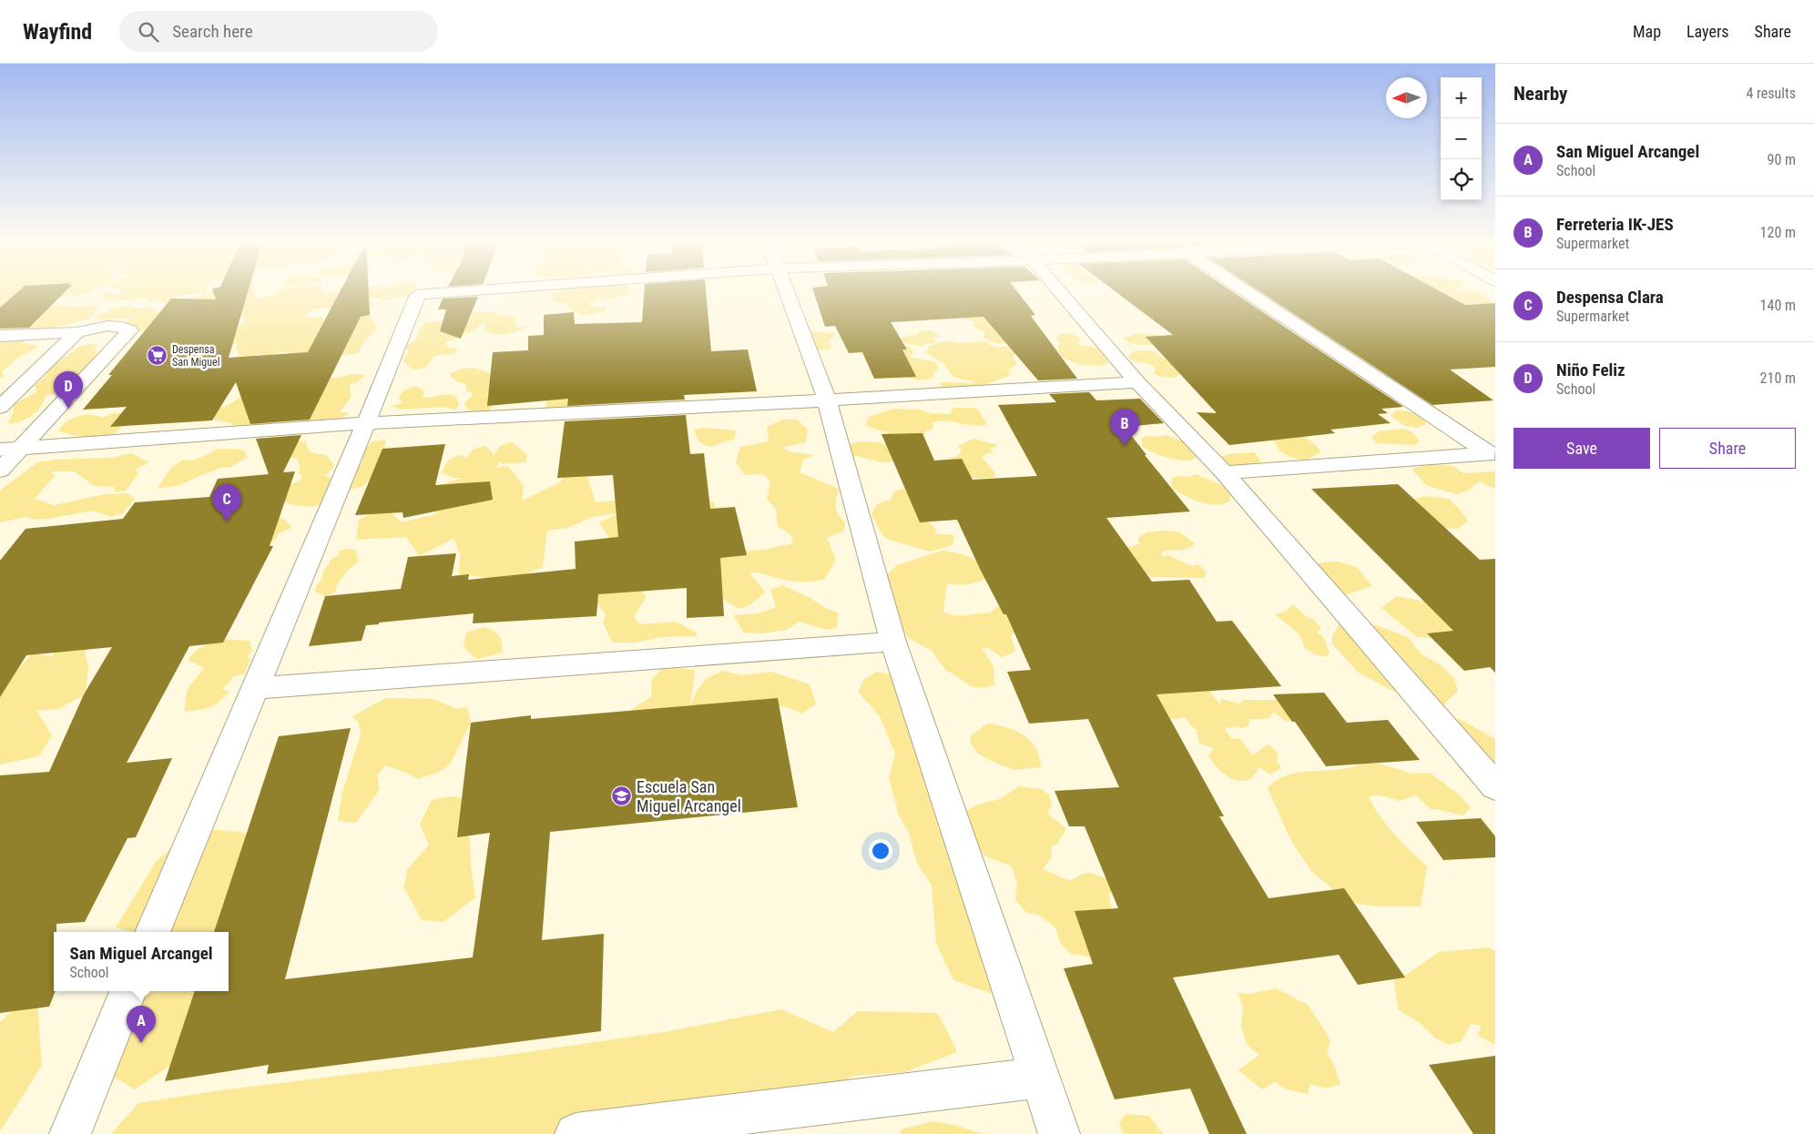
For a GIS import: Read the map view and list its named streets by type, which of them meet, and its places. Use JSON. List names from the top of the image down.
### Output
{
  "places": {
    "supermarket": ["Despensa San Miguel"],
    "school or university": ["Escuela San Miguel Arcangel"]
  },
  "north": "left",
  "page": {
    "header": "Wayfind",
    "search": "Search here",
    "nav": ["Map", "Layers", "Share"],
    "heading": ["Nearby", "4 results"],
    "map_buttons": ["+", "−"],
    "list": [
      {
        "mark": "A",
        "name": "San Miguel Arcangel",
        "note": "School",
        "value": "90 m"
      },
      {
        "mark": "B",
        "name": "Ferreteria IK-JES",
        "note": "Supermarket",
        "value": "120 m"
      },
      {
        "mark": "C",
        "name": "Despensa Clara",
        "note": "Supermarket",
        "value": "140 m"
      },
      {
        "mark": "D",
        "name": "Niño Feliz",
        "note": "School",
        "value": "210 m"
      }
    ],
    "pins": [
      "D",
      "B",
      "C",
      "A"
    ],
    "buttons": ["Save", "Share"],
    "popup": ["San Miguel Arcangel", "School"]
  }
}
